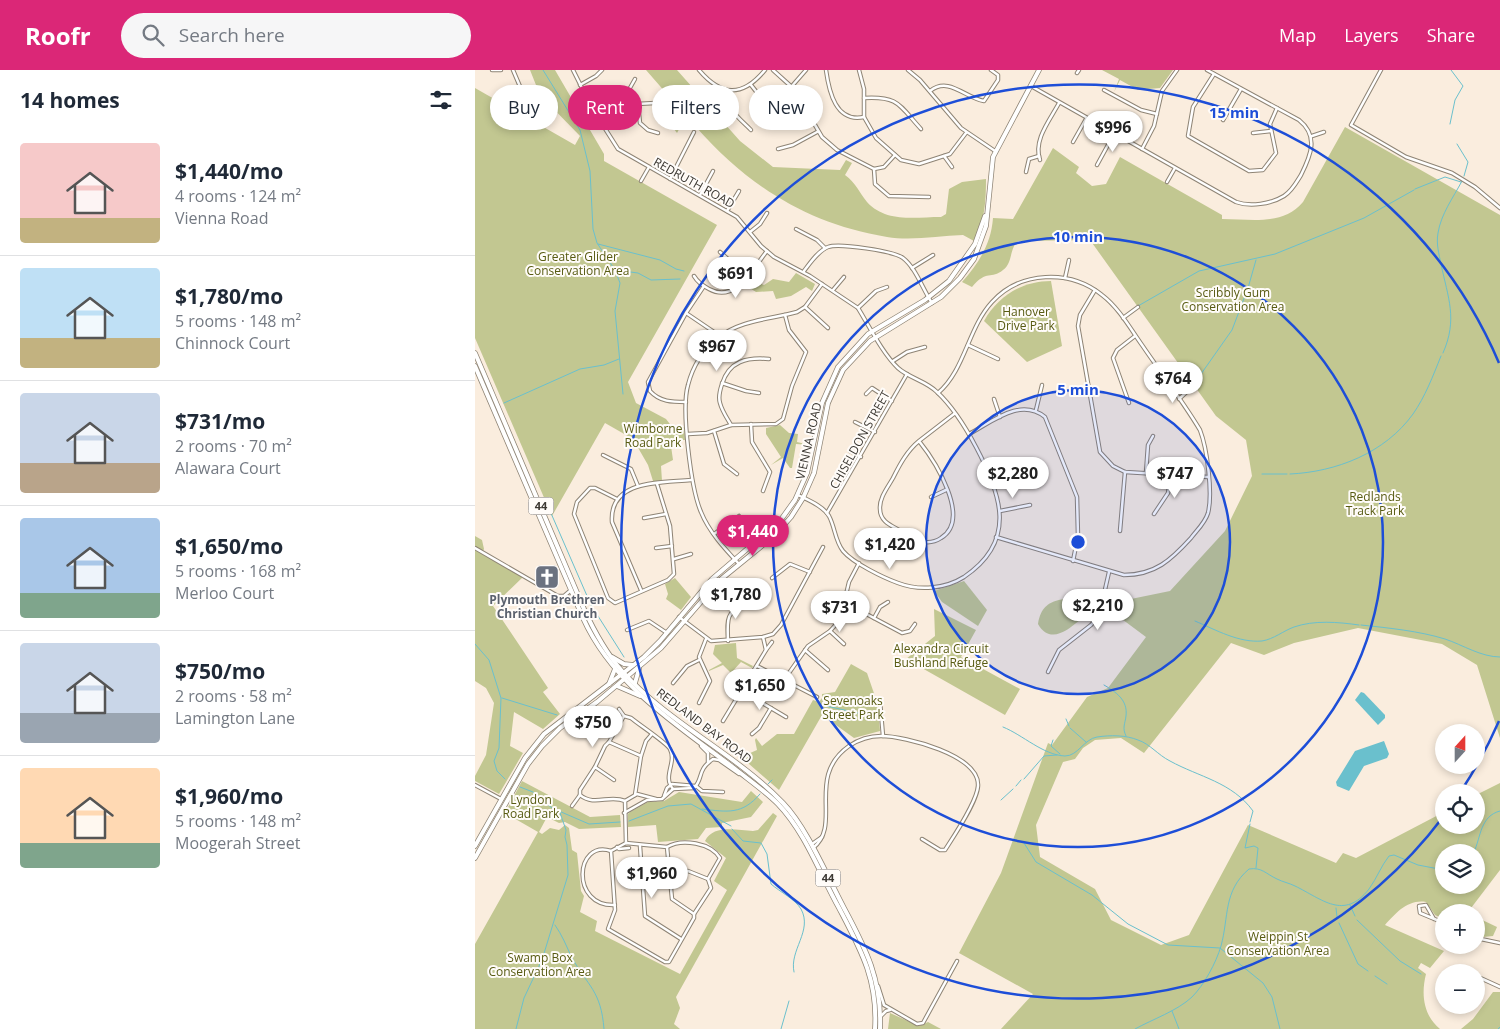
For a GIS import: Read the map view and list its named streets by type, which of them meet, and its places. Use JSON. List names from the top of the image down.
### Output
{
  "streets": {
    "main road": ["VIENNA ROAD", "44", "REDLAND BAY ROAD"],
    "street": ["REDRUTH ROAD", "CHISELDON STREET"]
  },
  "crossings": [
    ["REDRUTH ROAD", "CHISELDON STREET"],
    ["REDRUTH ROAD", "VIENNA ROAD"],
    ["VIENNA ROAD", "REDLAND BAY ROAD"]
  ],
  "parks": [
    "Greater Glider Conservation Area",
    "Scribbly Gum Conservation Area",
    "Hanover Drive Park",
    "Wimborne Road Park",
    "Redlands Track Park",
    "Alexandra Circuit Bushland Refuge",
    "Sevenoaks Street Park",
    "Lyndon Road Park",
    "Weippin St Conservation Area",
    "Swamp Box Conservation Area"
  ],
  "places": {
    "church": ["Plymouth Brethren Christian Church"]
  },
  "north": "top",
  "page": {
    "header": "Roofr",
    "search": "Search here",
    "nav": ["Map", "Layers", "Share"],
    "heading": "14 homes",
    "chip": [
      "Buy",
      "Rent",
      "Filters",
      "New"
    ],
    "price": [
      "$996",
      "$691",
      "$967",
      "$764",
      "$2,280",
      "$747",
      "$1,440",
      "$1,420",
      "$1,780",
      "$2,210",
      "$731",
      "$1,650",
      "$750",
      "$1,960"
    ],
    "list": [
      {
        "name": "$1,440/mo",
        "note": "4 rooms · 124 m² · Vienna Road"
      },
      {
        "name": "$1,780/mo",
        "note": "5 rooms · 148 m² · Chinnock Court"
      },
      {
        "name": "$731/mo",
        "note": "2 rooms · 70 m² · Alawara Court"
      },
      {
        "name": "$1,650/mo",
        "note": "5 rooms · 168 m² · Merloo Court"
      },
      {
        "name": "$750/mo",
        "note": "2 rooms · 58 m² · Lamington Lane"
      },
      {
        "name": "$1,960/mo",
        "note": "5 rooms · 148 m² · Moogerah Street"
      }
    ],
    "map_buttons": ["+", "−"]
  },
  "rings": ["15 min", "10 min", "5 min"]
}
